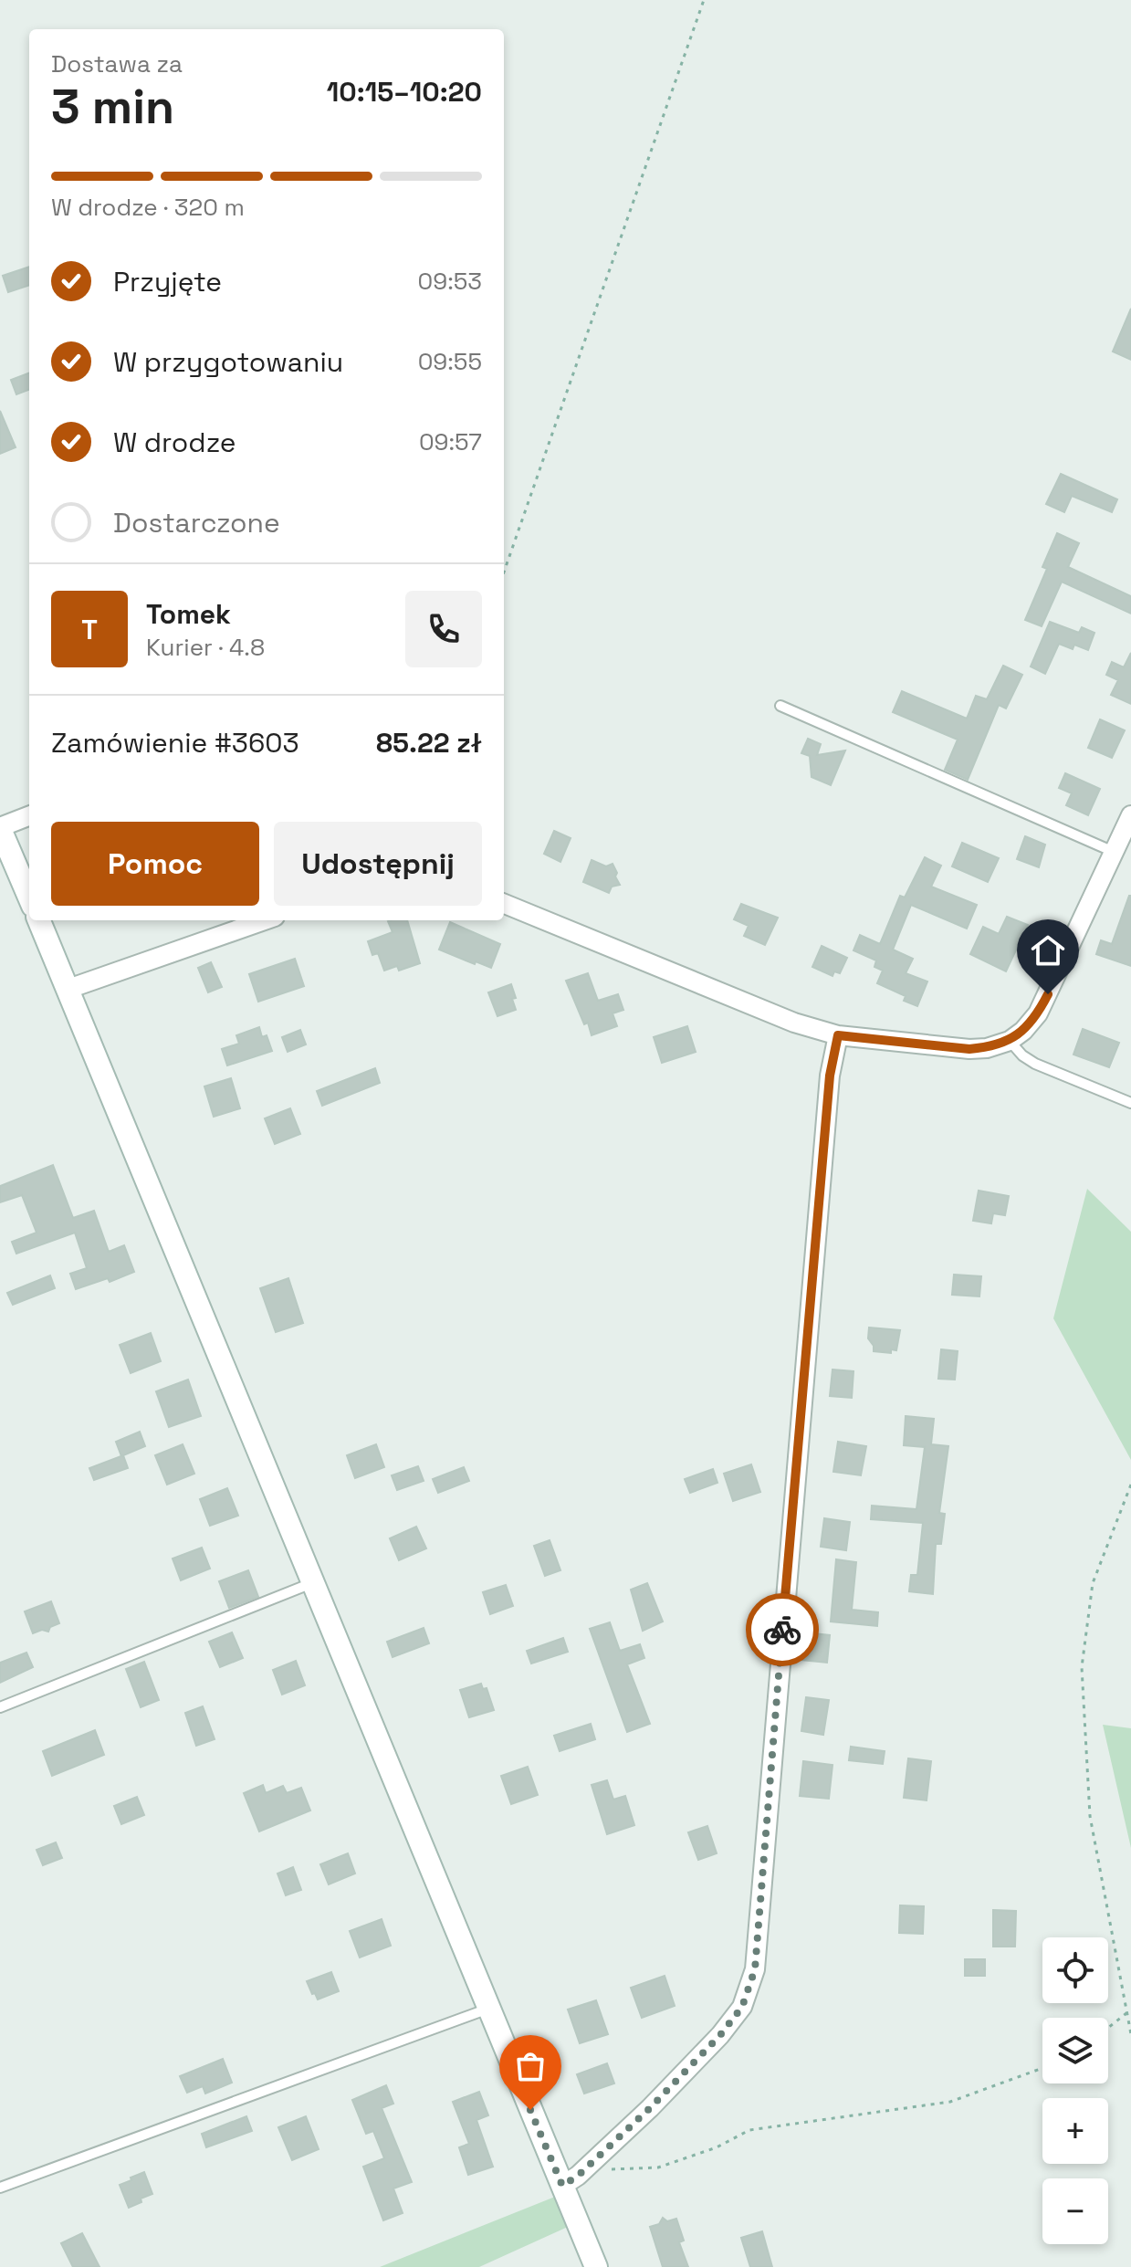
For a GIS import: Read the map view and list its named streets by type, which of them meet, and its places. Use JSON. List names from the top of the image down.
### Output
{
  "page": {
    "heading": ["3 min", "Dostawa za", "10:15–10:20"],
    "panel": [
      "Tomek",
      "Kurier · 4.8",
      "Zamówienie #3603",
      "85.22 zł"
    ],
    "bar": "W drodze · 320 m",
    "list": [
      ["Przyjęte", "09:53"],
      ["W przygotowaniu", "09:55"],
      ["W drodze", "09:57"],
      "Dostarczone"
    ],
    "round": "T",
    "buttons": ["Pomoc", "Udostępnij"],
    "map_buttons": ["+", "−"]
  }
}
